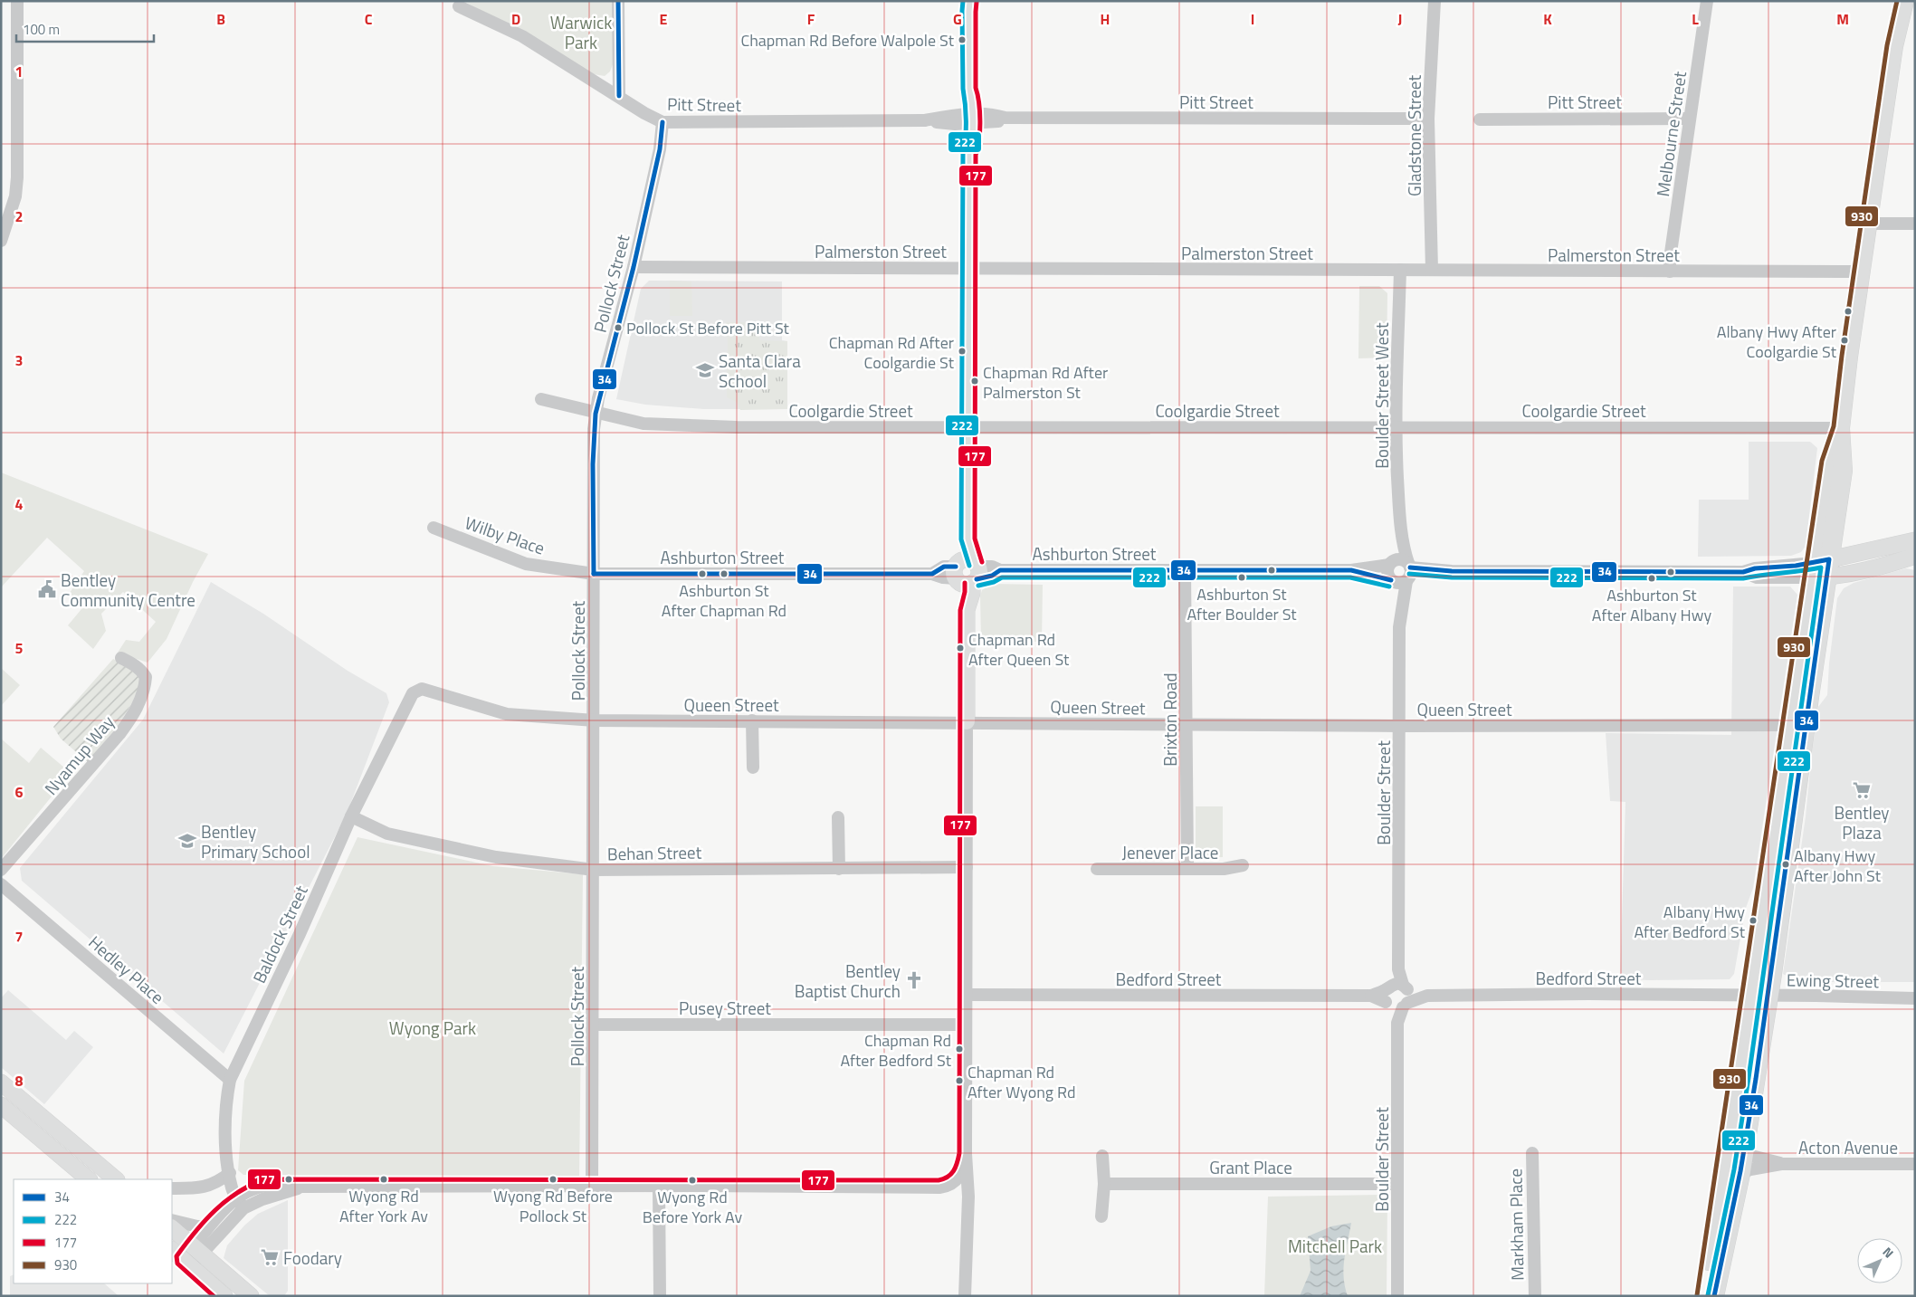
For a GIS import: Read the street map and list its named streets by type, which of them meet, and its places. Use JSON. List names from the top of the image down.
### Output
{
  "streets": {
    "street": [
      "Pitt Street",
      "Melbourne Street",
      "Gladstone Street",
      "Palmerston Street",
      "Pollock Street",
      "Boulder Street West",
      "Coolgardie Street",
      "Wilby Place",
      "Ashburton Street",
      "Queen Street",
      "Brixton Road",
      "Nyamup Way",
      "Boulder Street",
      "Jenever Place",
      "Behan Street",
      "Baldock Street",
      "Hedley Place",
      "Bedford Street",
      "Ewing Street",
      "Pusey Street",
      "Acton Avenue",
      "Grant Place",
      "Markham Place"
    ]
  },
  "crossings": [
    ["Pitt Street", "Melbourne Street"],
    ["Pitt Street", "Gladstone Street"],
    ["Pitt Street", "Pollock Street"],
    ["Melbourne Street", "Palmerston Street"],
    ["Gladstone Street", "Palmerston Street"],
    ["Palmerston Street", "Pollock Street"],
    ["Palmerston Street", "Boulder Street West"],
    ["Pollock Street", "Coolgardie Street"],
    ["Pollock Street", "Wilby Place"],
    ["Pollock Street", "Ashburton Street"],
    ["Pollock Street", "Queen Street"],
    ["Pollock Street", "Behan Street"],
    ["Pollock Street", "Pusey Street"],
    ["Boulder Street West", "Coolgardie Street"],
    ["Boulder Street West", "Ashburton Street"],
    ["Boulder Street West", "Queen Street"],
    ["Boulder Street West", "Boulder Street"],
    ["Wilby Place", "Ashburton Street"],
    ["Ashburton Street", "Brixton Road"],
    ["Queen Street", "Brixton Road"],
    ["Queen Street", "Boulder Street"],
    ["Queen Street", "Baldock Street"],
    ["Brixton Road", "Jenever Place"],
    ["Boulder Street", "Bedford Street"],
    ["Boulder Street", "Grant Place"],
    ["Behan Street", "Baldock Street"],
    ["Baldock Street", "Hedley Place"],
    ["Bedford Street", "Ewing Street"]
  ],
  "parks": ["Warwick Park", "Wyong Park", "Mitchell Park"],
  "places": {
    "other": [
      "Chapman Rd Before Walpole St",
      "Pollock St Before Pitt St",
      "Albany Hwy After Coolgardie St",
      "Chapman Rd After Coolgardie St",
      "Chapman Rd After Palmerston St",
      "Ashburton St After Chapman Rd",
      "Ashburton St After Boulder St",
      "Ashburton St After Albany Hwy",
      "Chapman Rd After Queen St",
      "Albany Hwy After John St",
      "Albany Hwy After Bedford St",
      "Chapman Rd After Bedford St",
      "Chapman Rd After Wyong Rd",
      "Wyong Rd After York Av",
      "Wyong Rd Before Pollock St",
      "Wyong Rd Before York Av"
    ],
    "school or university": ["Santa Clara School", "Bentley Primary School"],
    "public building": ["Bentley Community Centre"],
    "supermarket": ["Bentley Plaza", "Foodary"],
    "church": ["Bentley Baptist Church"]
  },
  "lines": [
    "transit line 34",
    "transit line 222",
    "transit line 930",
    "transit line 177"
  ],
  "legend": [
    "34",
    "222",
    "177",
    "930"
  ],
  "scale_bar": "100 m",
  "north": "top right",
  "grid": {
    "columns": [
      "B",
      "C",
      "D",
      "E",
      "F",
      "G",
      "H",
      "I",
      "J",
      "K",
      "L",
      "M"
    ],
    "rows": [
      "1",
      "2",
      "3",
      "4",
      "5",
      "6",
      "7",
      "8"
    ]
  }
}
